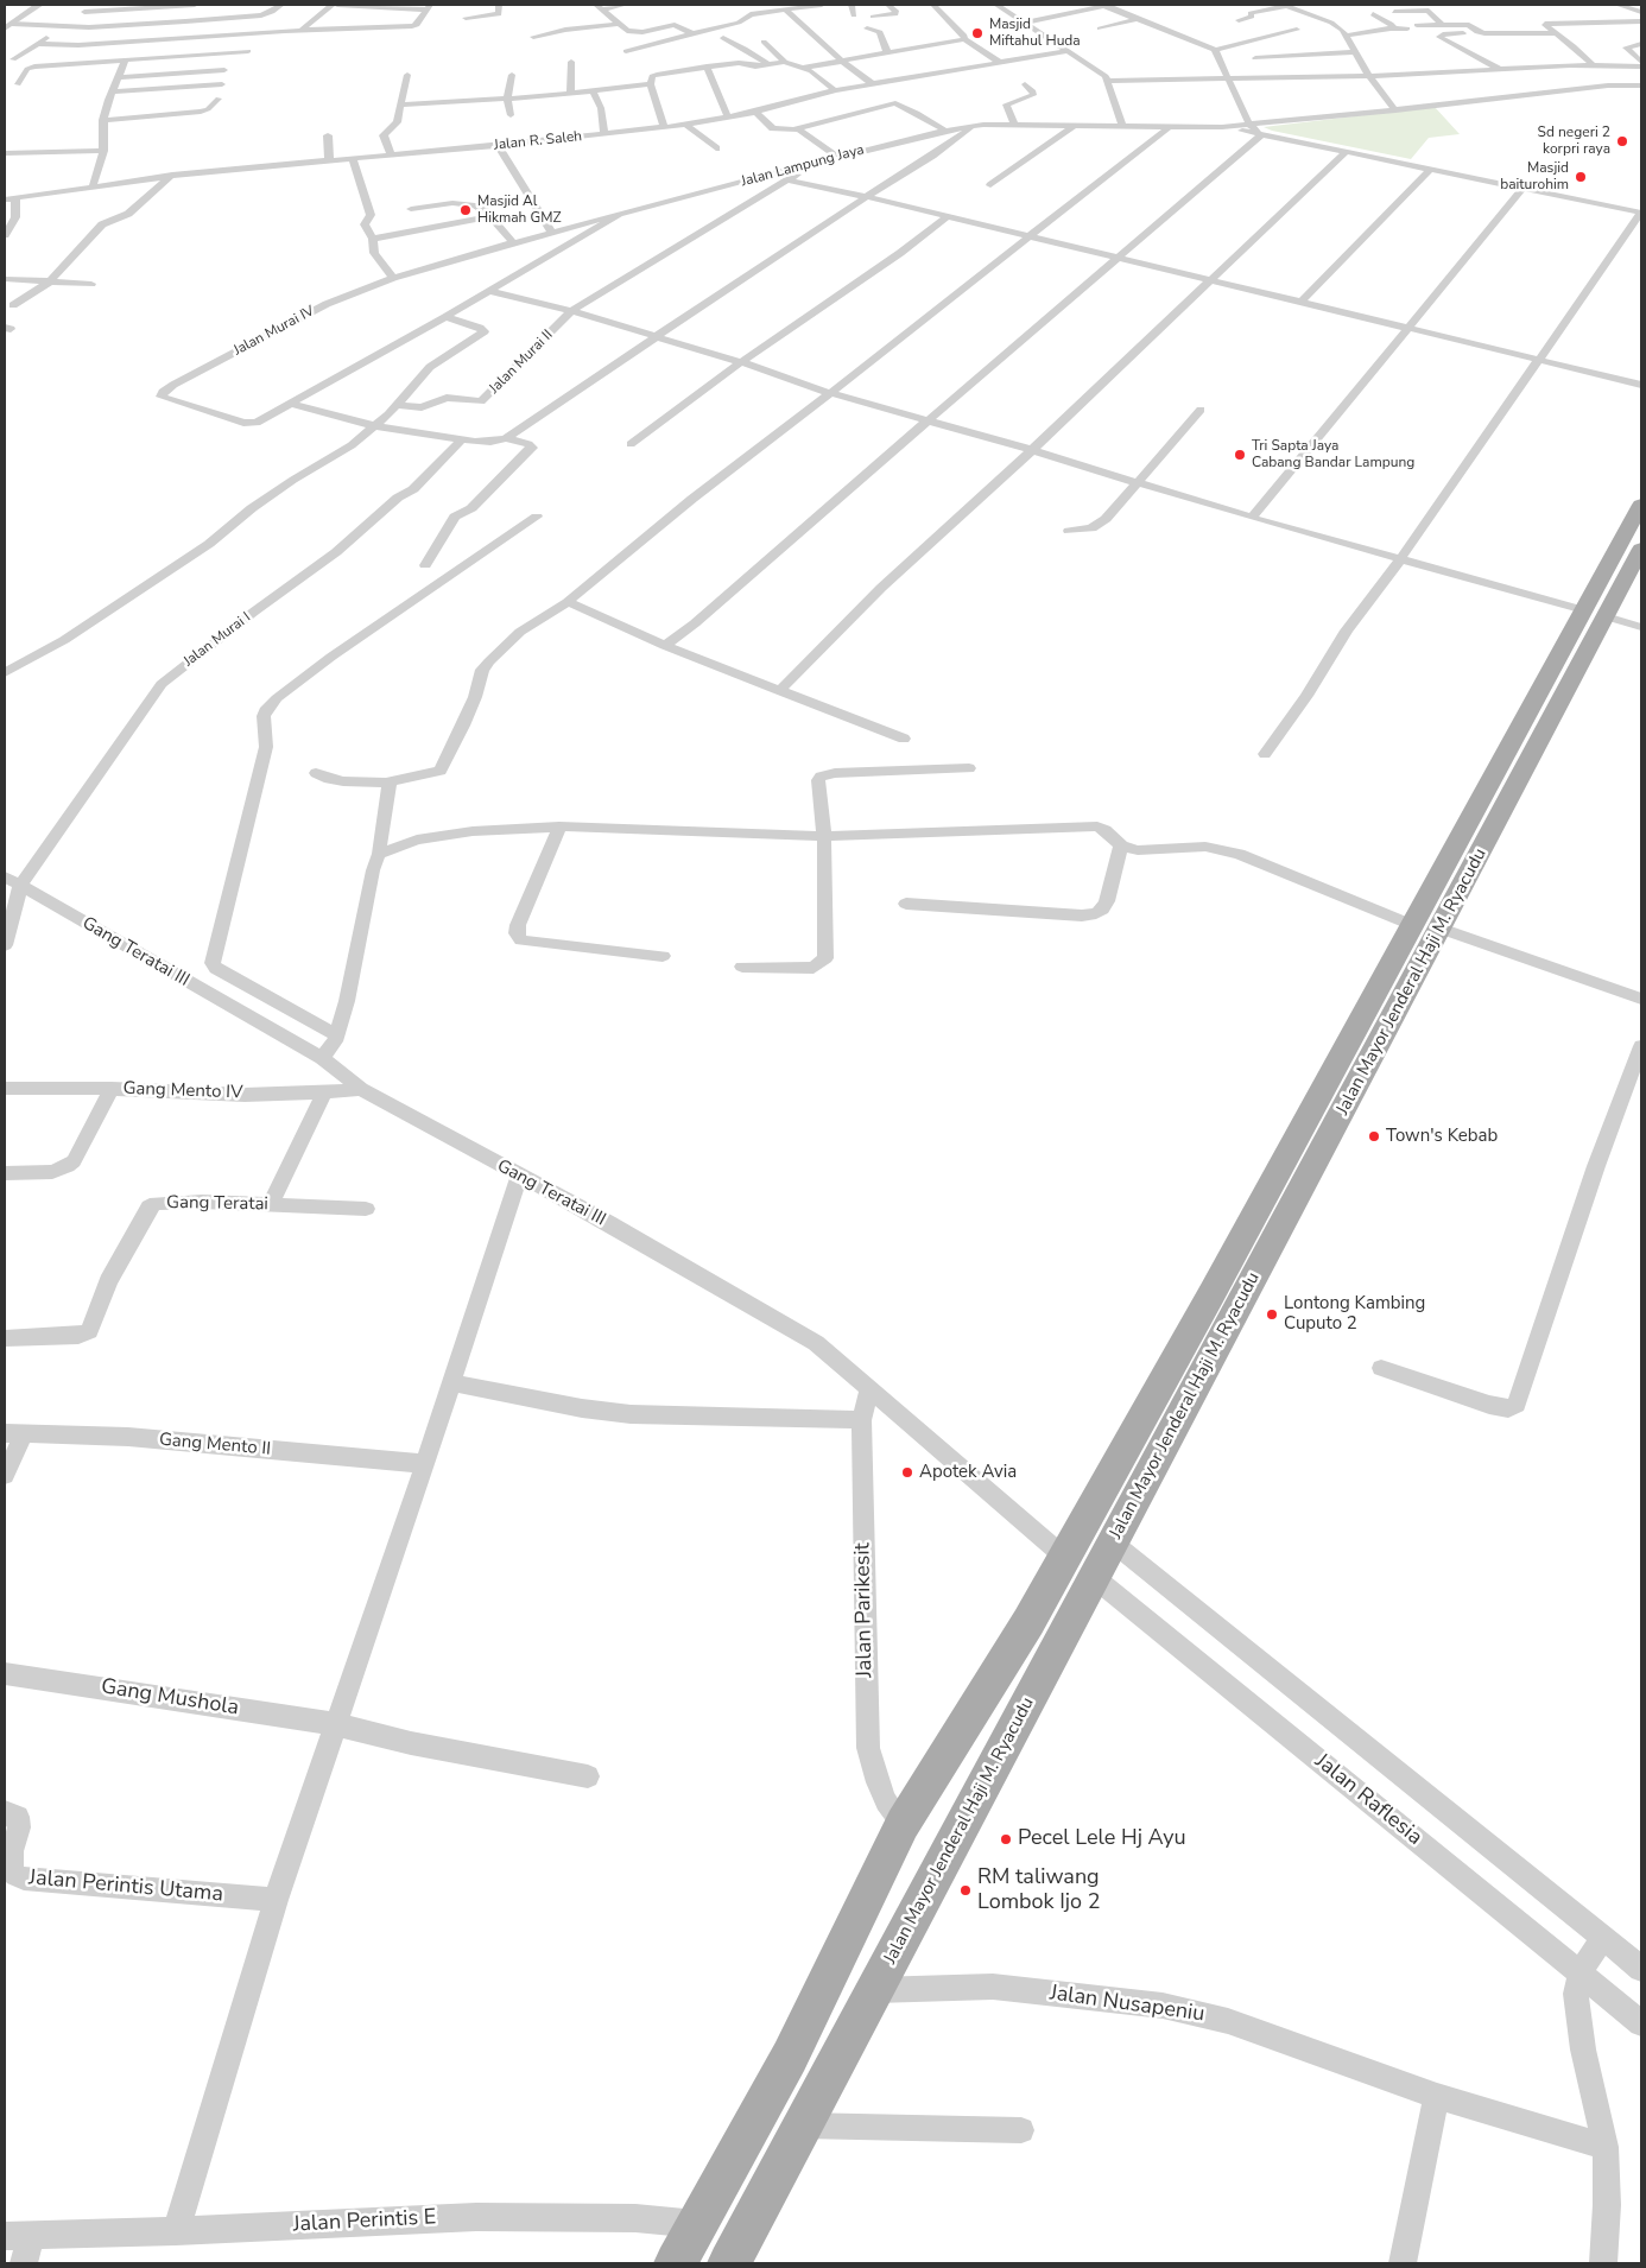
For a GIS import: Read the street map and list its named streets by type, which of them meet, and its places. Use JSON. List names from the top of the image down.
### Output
{
  "streets": {
    "main road": ["Jalan Mayor Jenderal Haji M. Ryacudu"],
    "street": [
      "Jalan R. Saleh",
      "Jalan Lampung Jaya",
      "Jalan Murai IV",
      "Jalan Murai II",
      "Jalan Murai I",
      "Gang Teratai III",
      "Gang Mento IV",
      "Gang Teratai",
      "Gang Mento II",
      "Jalan Parikesit",
      "Gang Mushola",
      "Jalan Raflesia",
      "Jalan Perintis Utama",
      "Jalan Nusapeniu",
      "Jalan Perintis E"
    ]
  },
  "crossings": [
    ["Jalan Lampung Jaya", "Jalan Murai IV"],
    ["Jalan Murai I", "Gang Teratai III"],
    ["Gang Teratai III", "Jalan Mayor Jenderal Haji M. Ryacudu"],
    ["Gang Teratai III", "Gang Mento IV"],
    ["Gang Teratai III", "Jalan Parikesit"],
    ["Gang Teratai III", "Jalan Raflesia"],
    ["Jalan Mayor Jenderal Haji M. Ryacudu", "Jalan Parikesit"],
    ["Jalan Mayor Jenderal Haji M. Ryacudu", "Jalan Raflesia"],
    ["Jalan Mayor Jenderal Haji M. Ryacudu", "Jalan Nusapeniu"],
    ["Jalan Mayor Jenderal Haji M. Ryacudu", "Jalan Perintis E"]
  ],
  "places": [
    "Masjid Miftahul Huda",
    "Sd negeri 2 korpri raya",
    "Masjid baiturohim",
    "Masjid Al Hikmah GMZ",
    "Tri Sapta Jaya Cabang Bandar Lampung",
    "Town's Kebab",
    "Lontong Kambing Cuputo 2",
    "Apotek Avia",
    "Pecel Lele Hj Ayu",
    "RM taliwang Lombok Ijo 2"
  ]
}
